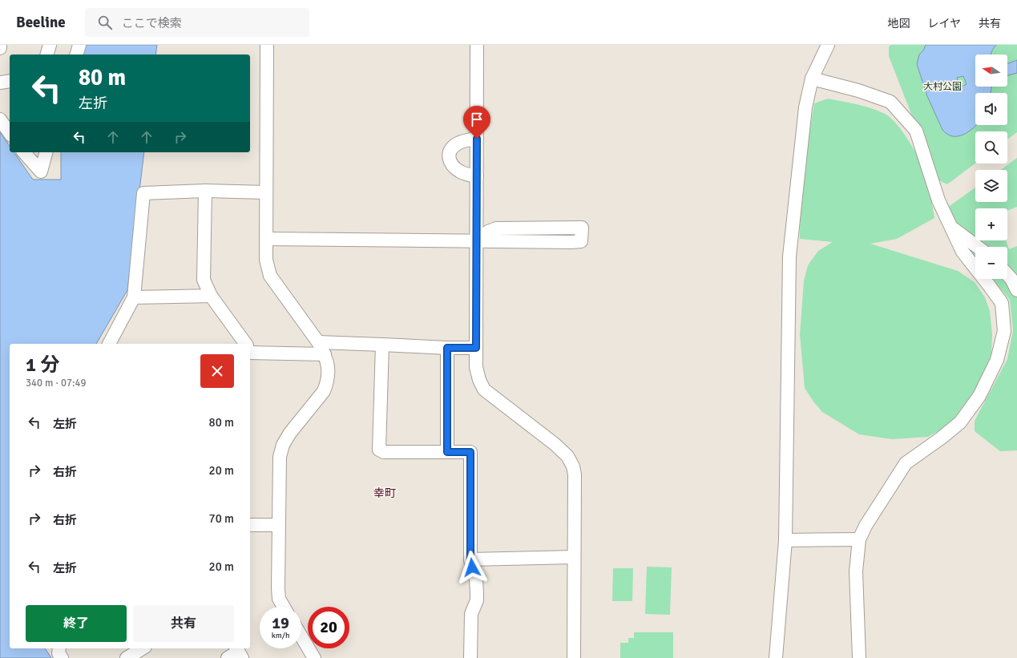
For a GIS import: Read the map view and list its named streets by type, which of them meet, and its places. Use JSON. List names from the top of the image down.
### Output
{
  "districts": ["幸町"],
  "parks": ["大村公園"],
  "north": "left",
  "page": {
    "header": "Beeline",
    "search": "ここで検索",
    "nav": ["地図", "レイヤ", "共有"],
    "map_buttons": ["+", "−"],
    "turn": ["80 m", "左折"],
    "heading": ["1 分", "340 m · 07:49"],
    "list": [
      {
        "name": "左折",
        "value": "80 m"
      },
      {
        "name": "右折",
        "value": "20 m"
      },
      {
        "name": "右折",
        "value": "70 m"
      },
      {
        "name": "左折",
        "value": "20 m"
      }
    ],
    "buttons": ["終了", "共有"],
    "speed": "19 km/h",
    "limit": "20"
  }
}
